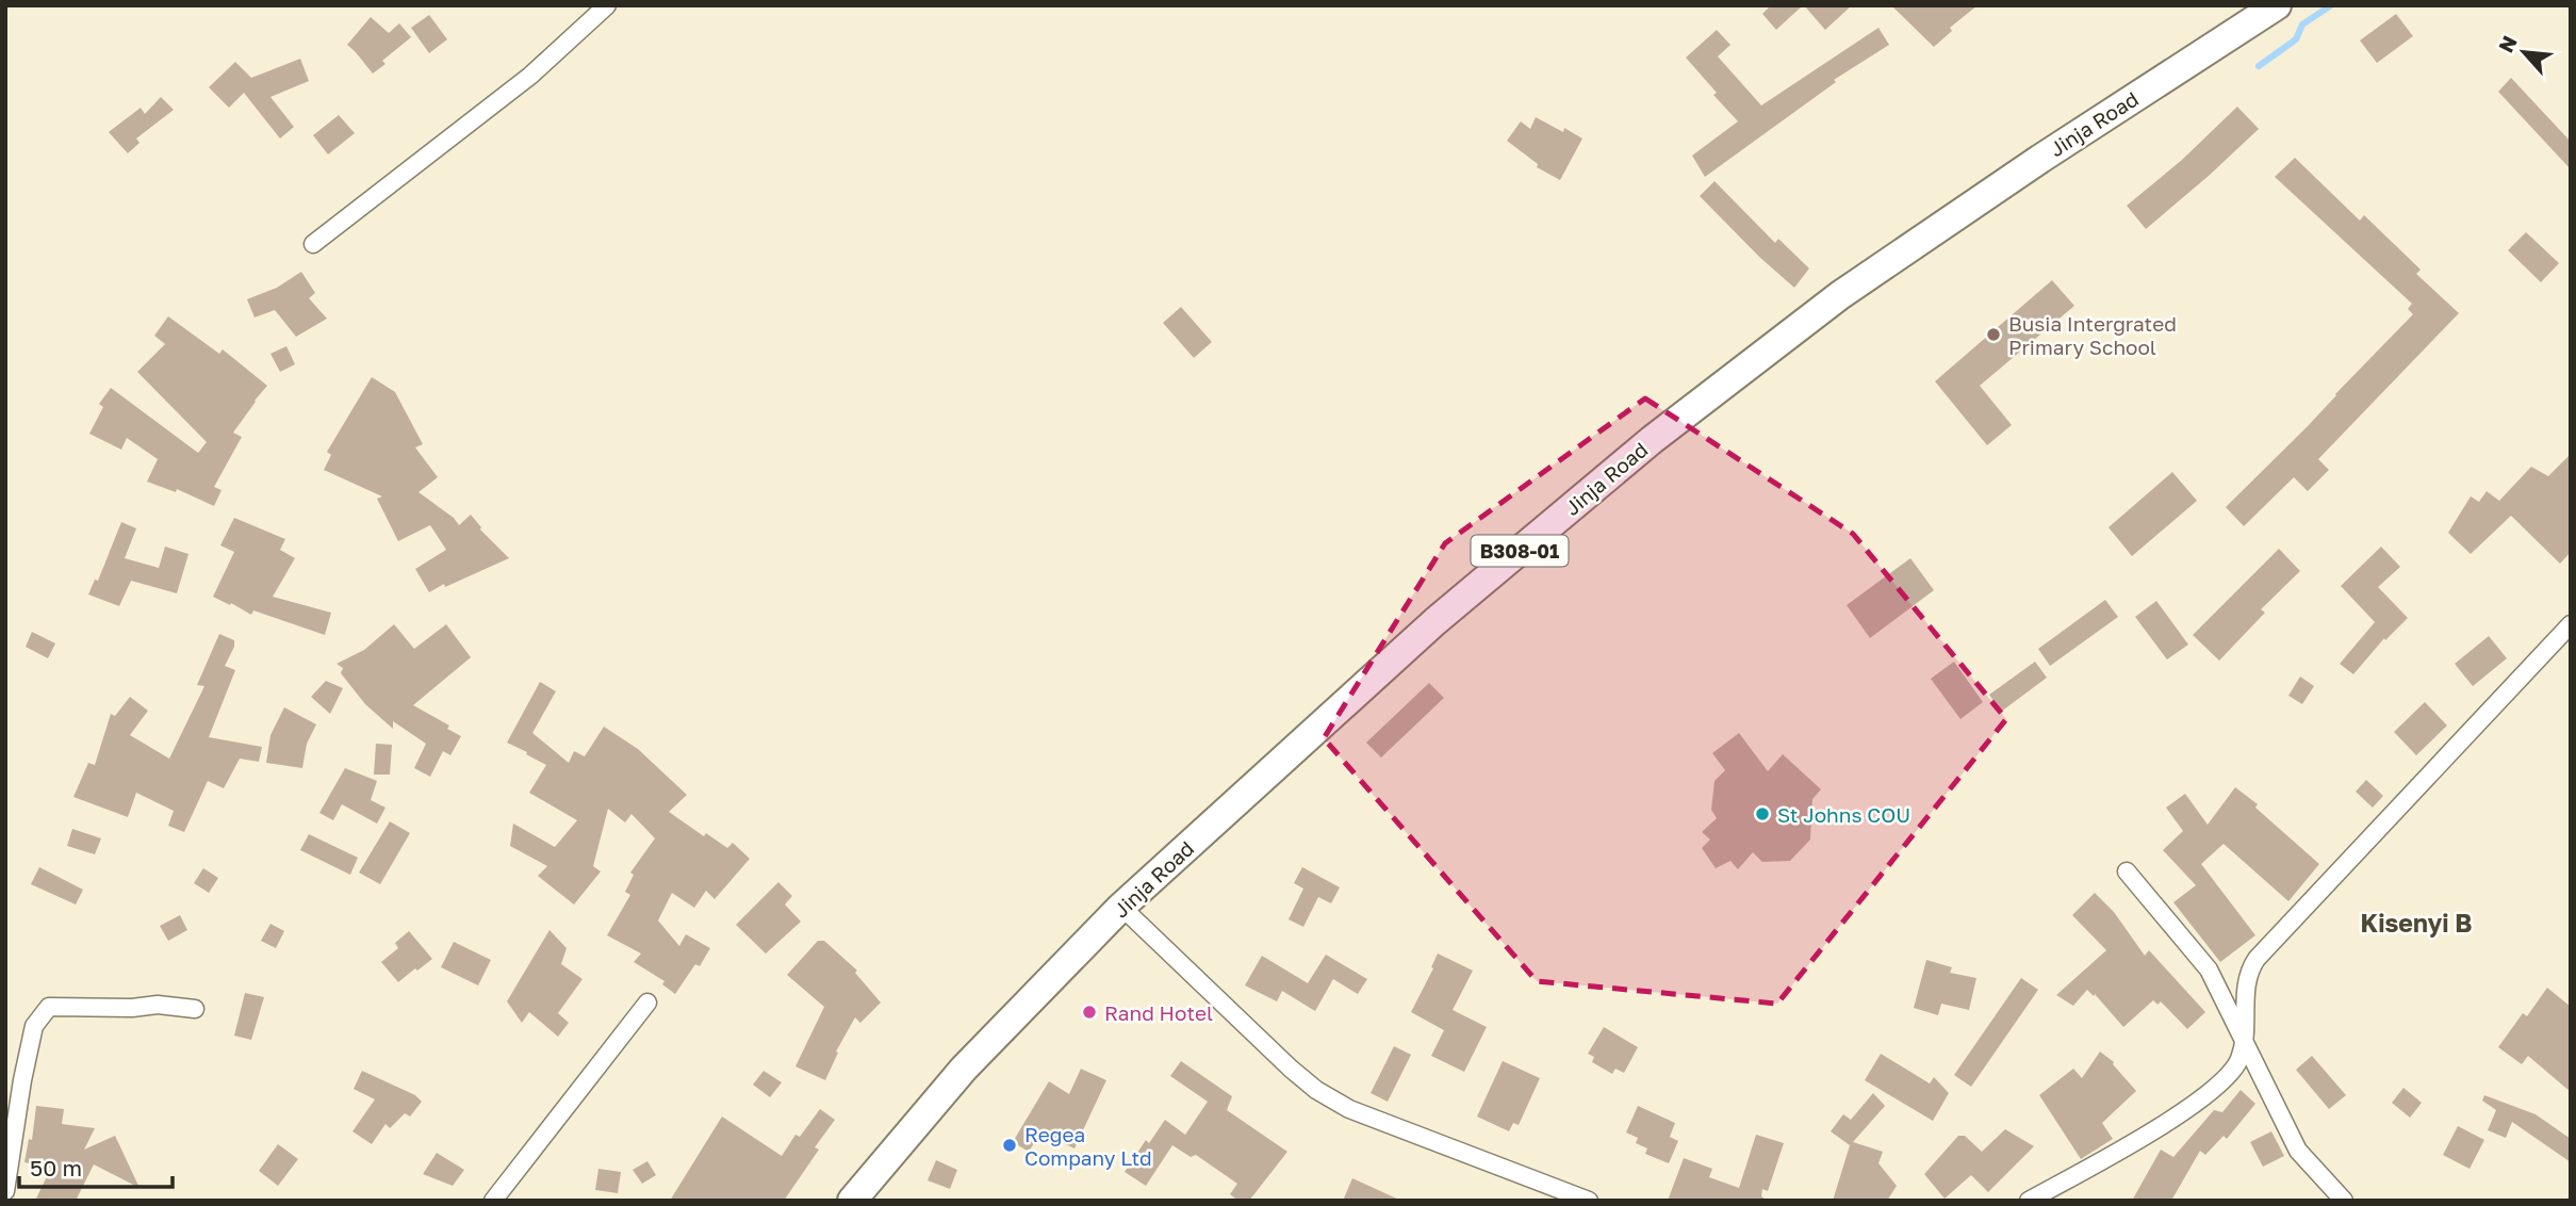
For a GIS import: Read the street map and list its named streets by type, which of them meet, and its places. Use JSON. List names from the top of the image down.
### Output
{
  "streets": {
    "main road": ["Jinja Road", "B308-01"]
  },
  "districts": ["Kisenyi B"],
  "places": [
    "Busia Intergrated Primary School",
    "St Johns COU",
    "Rand Hotel",
    "Regea Company Ltd"
  ],
  "scale_bar": "50 m",
  "north": "top left"
}
